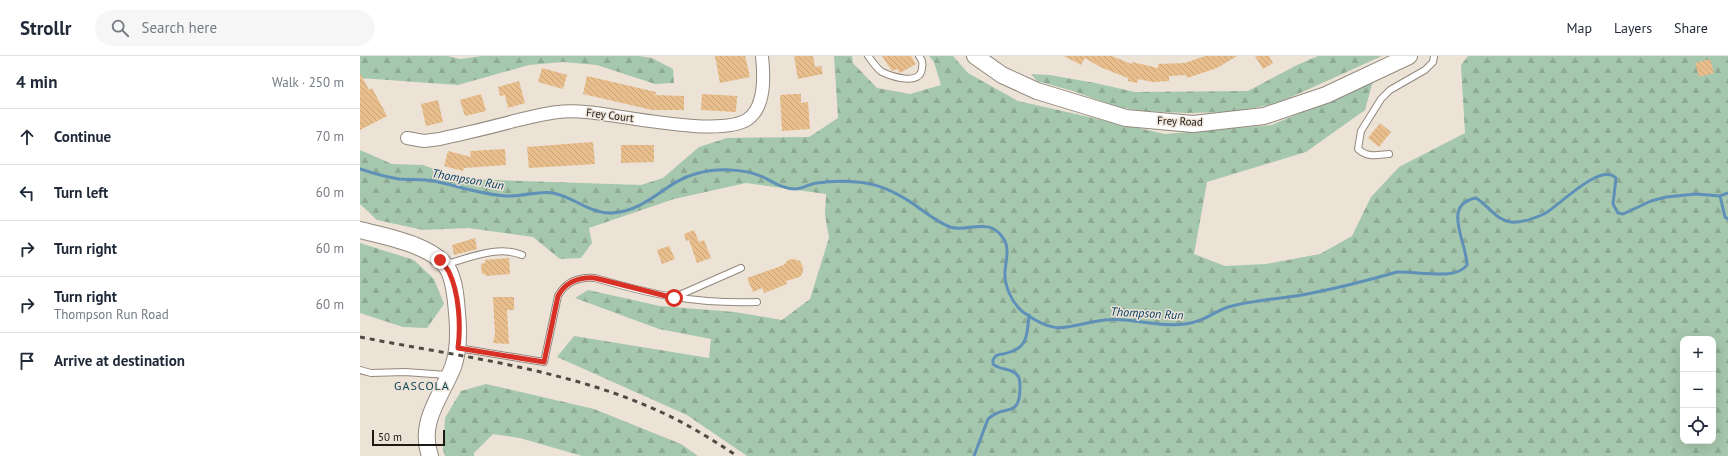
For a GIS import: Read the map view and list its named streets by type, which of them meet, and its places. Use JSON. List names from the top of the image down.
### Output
{
  "streets": {
    "street": ["Frey Court", "Frey Road"]
  },
  "districts": ["GASCOLA"],
  "water": ["Thompson Run"],
  "scale_bar": "50 m",
  "page": {
    "header": "Strollr",
    "search": "Search here",
    "nav": ["Map", "Layers", "Share"],
    "heading": ["4 min", "Walk · 250 m"],
    "list": [
      ["Continue", "70 m"],
      ["Turn left", "60 m"],
      ["Turn right", "60 m"],
      ["Turn right", "Thompson Run Road", "60 m"],
      "Arrive at destination"
    ],
    "map_buttons": ["+", "−"],
    "scale": "50 m"
  }
}
